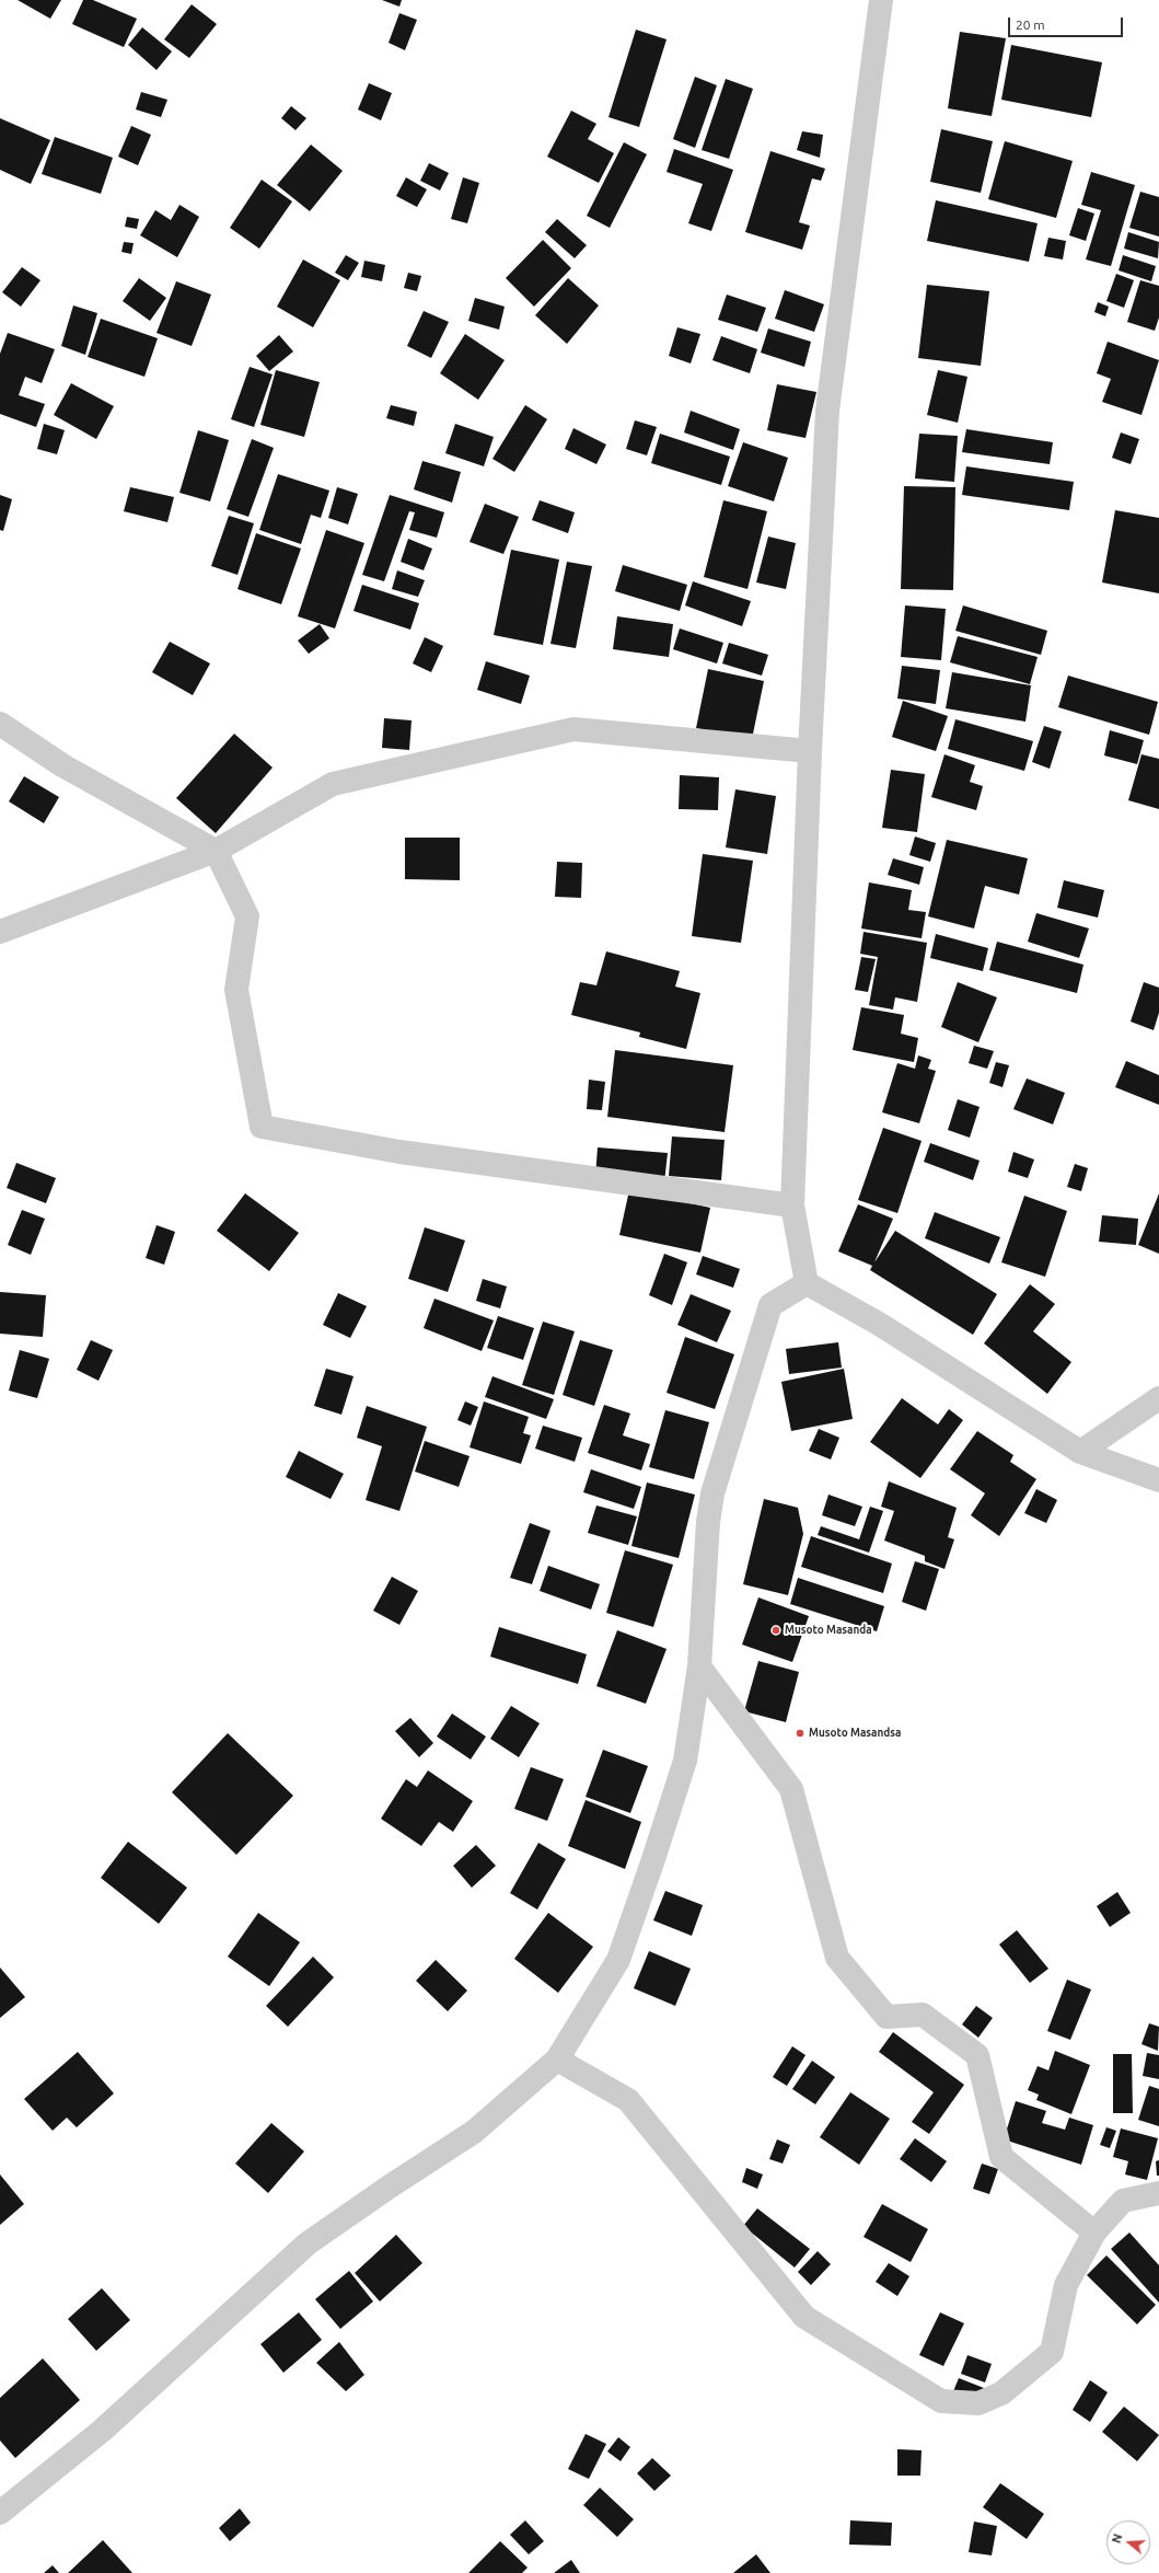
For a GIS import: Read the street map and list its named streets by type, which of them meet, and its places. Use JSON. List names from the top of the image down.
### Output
{
  "places": ["Musoto Masanda", "Musoto Masandsa"],
  "scale_bar": "20 m",
  "north": "left"
}
